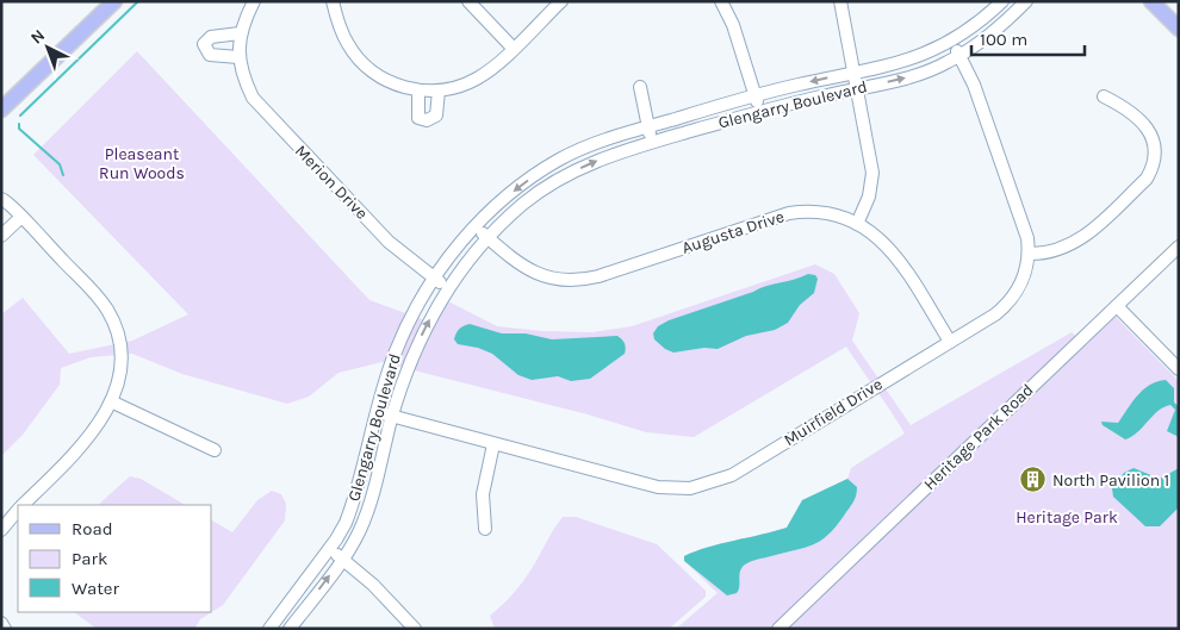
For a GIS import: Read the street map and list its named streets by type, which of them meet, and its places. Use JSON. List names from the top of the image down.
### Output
{
  "streets": {
    "street": [
      "Glengarry Boulevard",
      "Merion Drive",
      "Augusta Drive",
      "Muirfield Drive",
      "Heritage Park Road"
    ]
  },
  "crossings": [
    ["Glengarry Boulevard", "Merion Drive"],
    ["Glengarry Boulevard", "Augusta Drive"],
    ["Glengarry Boulevard", "Muirfield Drive"],
    ["Augusta Drive", "Muirfield Drive"]
  ],
  "parks": ["Pleaseant Run Woods", "Heritage Park"],
  "places": {
    "building": ["North Pavilion 1"]
  },
  "legend": ["Road", "Park", "Water"],
  "scale_bar": "100 m",
  "north": "top left"
}
